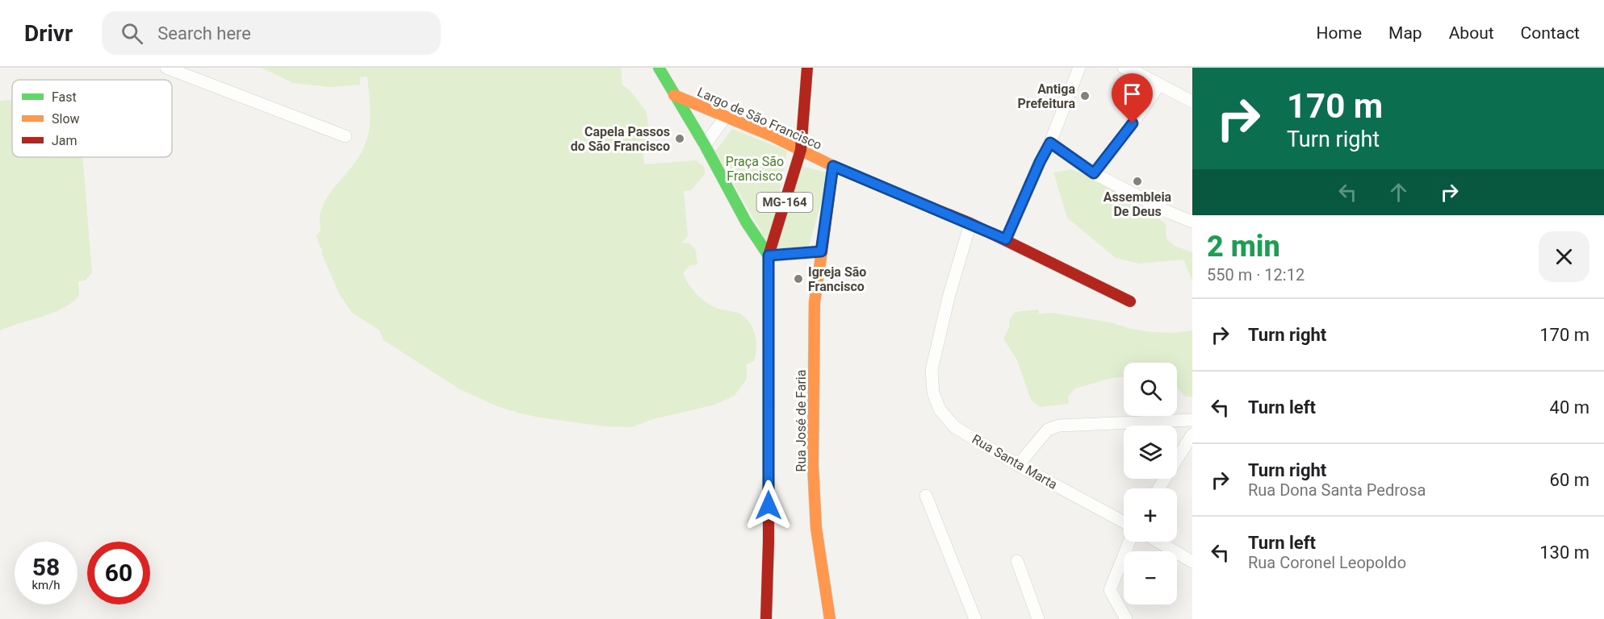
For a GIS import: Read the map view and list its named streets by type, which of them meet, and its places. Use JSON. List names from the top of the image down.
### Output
{
  "streets": {
    "street": [
      "Largo de São Francisco",
      "MG-164",
      "Rua José de Faria",
      "Rua Santa Marta"
    ]
  },
  "crossings": [
    ["Largo de São Francisco", "MG-164"],
    ["Largo de São Francisco", "Rua José de Faria"],
    ["Largo de São Francisco", "Rua Santa Marta"]
  ],
  "parks": ["Praça São Francisco"],
  "places": [
    "Antiga Prefeitura",
    "Capela Passos do São Francisco",
    "Assembleia De Deus",
    "Igreja São Francisco"
  ],
  "legend": ["Fast", "Slow", "Jam"],
  "page": {
    "header": "Drivr",
    "search": "Search here",
    "nav": [
      "Home",
      "Map",
      "About",
      "Contact"
    ],
    "turn": ["170 m", "Turn right"],
    "heading": ["2 min", "550 m · 12:12"],
    "list": [
      {
        "name": "Turn right",
        "value": "170 m"
      },
      {
        "name": "Turn left",
        "value": "40 m"
      },
      {
        "name": "Turn right",
        "note": "Rua Dona Santa Pedrosa",
        "value": "60 m"
      },
      {
        "name": "Turn left",
        "note": "Rua Coronel Leopoldo",
        "value": "130 m"
      }
    ],
    "map_buttons": ["+", "−"],
    "speed": "58 km/h",
    "limit": "60"
  }
}
